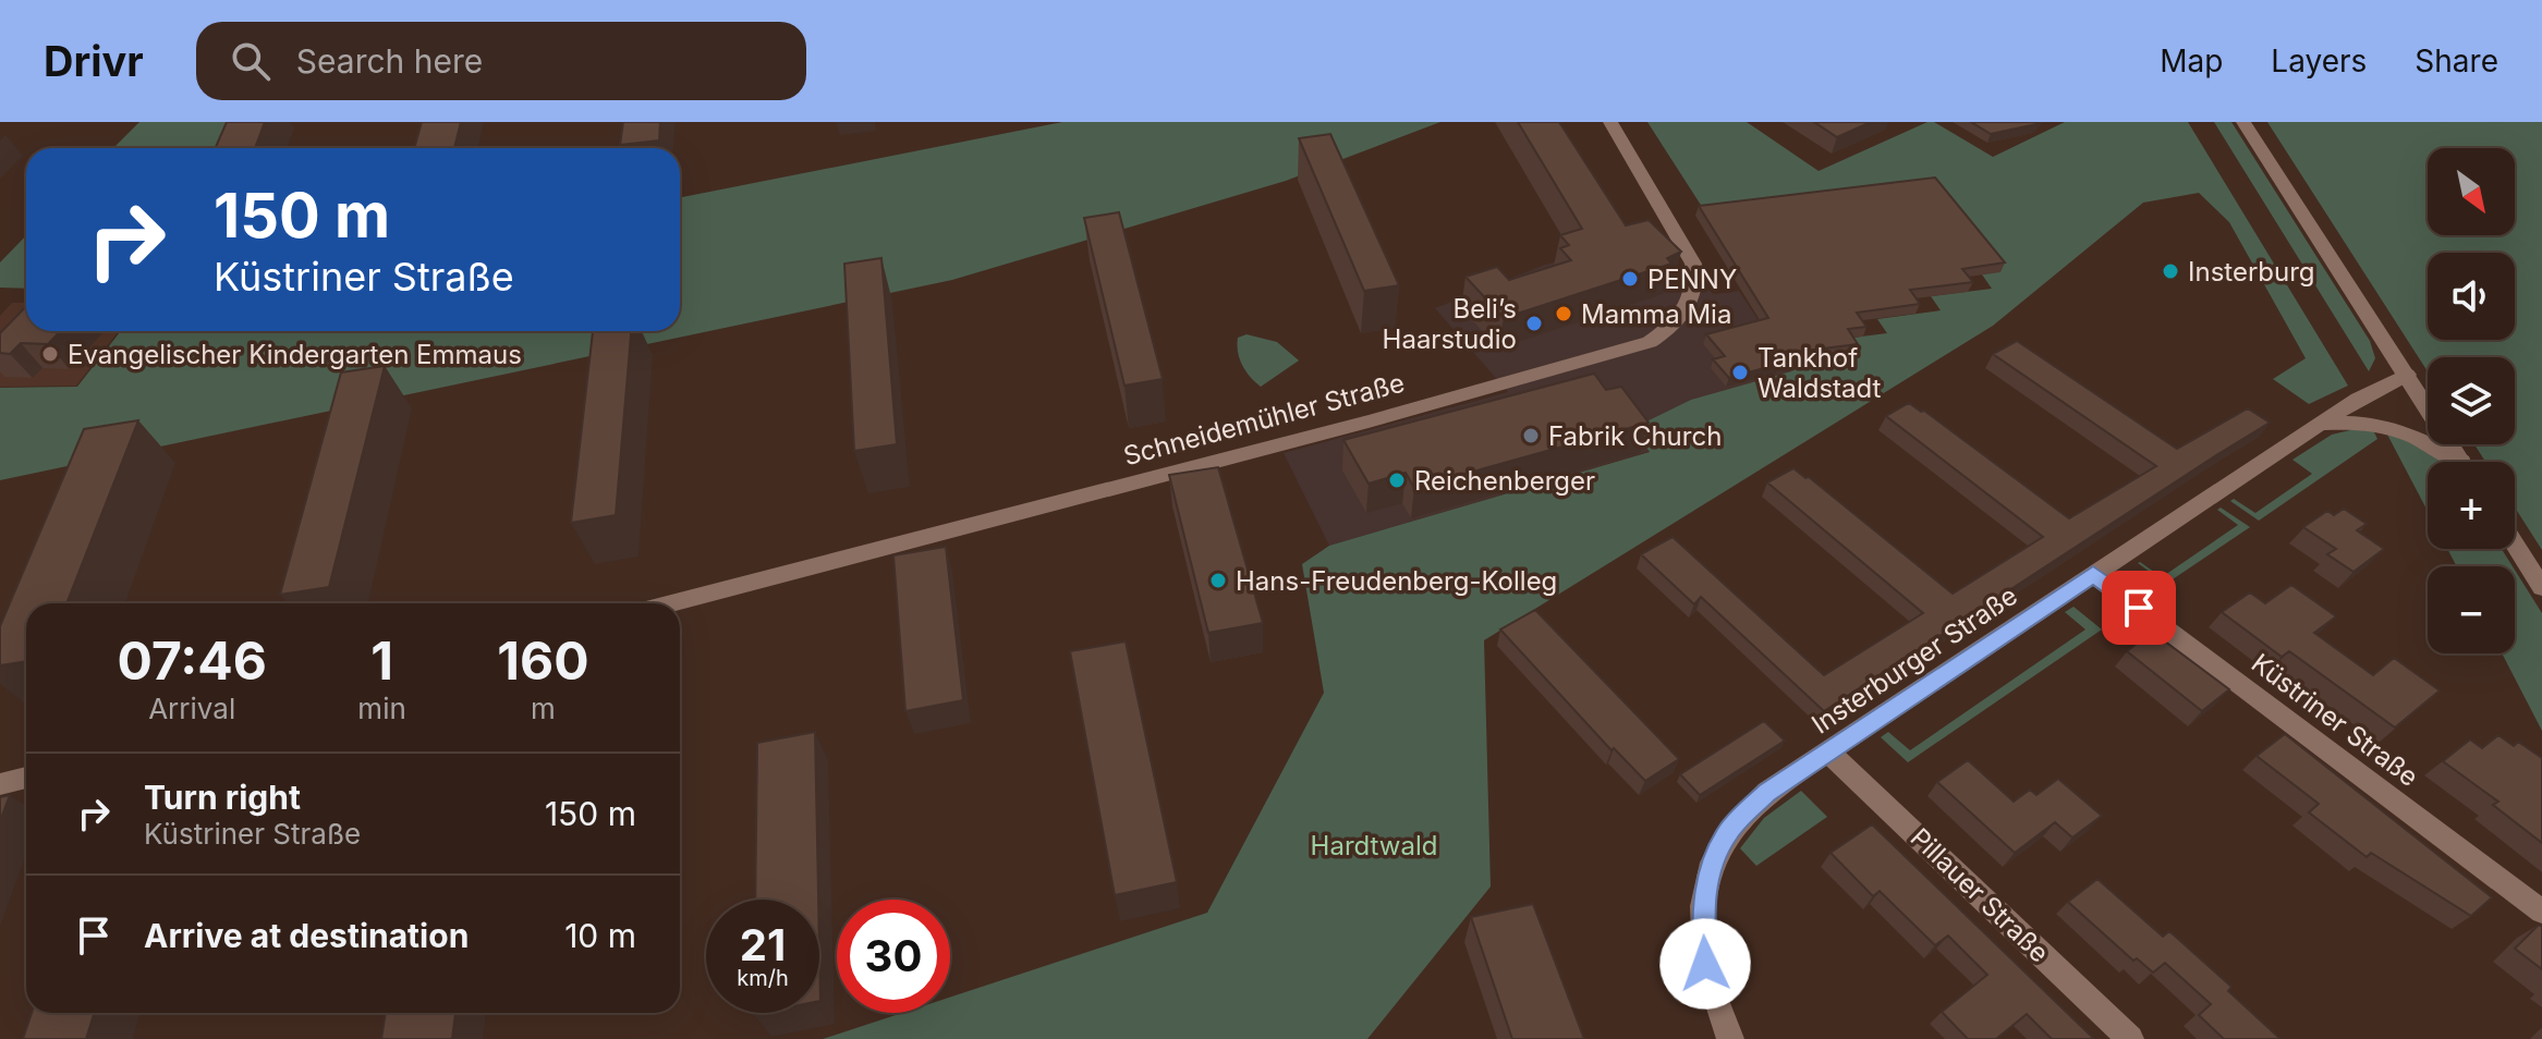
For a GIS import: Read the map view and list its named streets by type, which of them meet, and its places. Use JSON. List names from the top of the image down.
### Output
{
  "streets": {
    "street": [
      "Schneidemühler Straße",
      "Insterburger Straße",
      "Küstriner Straße",
      "Pillauer Straße"
    ]
  },
  "crossings": [
    ["Insterburger Straße", "Küstriner Straße"],
    ["Insterburger Straße", "Pillauer Straße"]
  ],
  "parks": ["Hardtwald"],
  "places": [
    "Insterburg",
    "PENNY",
    "Mamma Mia",
    "Beli’s Haarstudio",
    "Evangelischer Kindergarten Emmaus",
    "Tankhof Waldstadt",
    "Fabrik Church",
    "Reichenberger",
    "Hans-Freudenberg-Kolleg"
  ],
  "north": "bottom right",
  "page": {
    "header": "Drivr",
    "search": "Search here",
    "nav": ["Map", "Layers", "Share"],
    "map_buttons": ["+", "−"],
    "turn": ["150 m", "Küstriner Straße"],
    "eta": [
      "07:46",
      "Arrival",
      "1",
      "min",
      "160",
      "m"
    ],
    "list": [
      {
        "name": "Turn right",
        "note": "Küstriner Straße",
        "value": "150 m"
      },
      {
        "name": "Arrive at destination",
        "value": "10 m"
      }
    ],
    "speed": "21 km/h",
    "limit": "30"
  }
}
